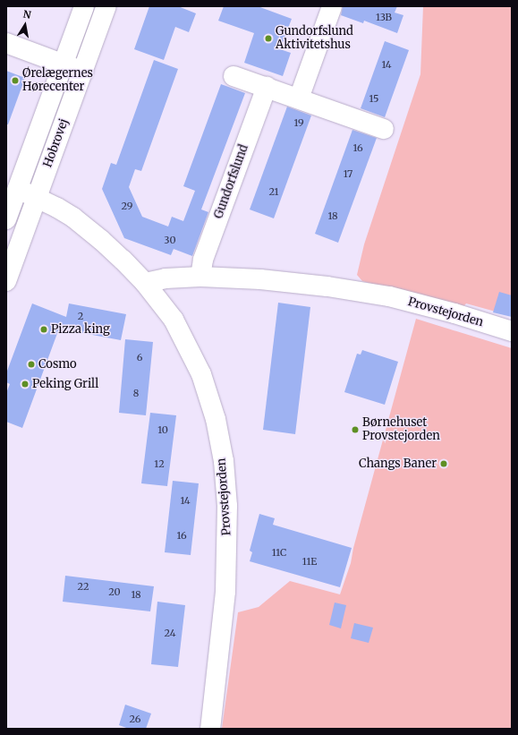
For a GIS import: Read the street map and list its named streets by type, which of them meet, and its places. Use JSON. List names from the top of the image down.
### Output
{
  "streets": {
    "street": ["Hobrovej", "Gundorfslund", "Provstejorden"]
  },
  "crossings": [
    ["Hobrovej", "Provstejorden"],
    ["Gundorfslund", "Provstejorden"]
  ],
  "places": [
    "Gundorfslund Aktivitetshus",
    "Ørelægernes Hørecenter",
    "Pizza king",
    "Cosmo",
    "Peking Grill",
    "Børnehuset Provstejorden",
    "Changs Baner"
  ],
  "house_numbers": [
    "13B",
    "14",
    "15",
    "19",
    "16",
    "17",
    "21",
    "29",
    "18",
    "30",
    "2",
    "6",
    "8",
    "10",
    "12",
    "14",
    "16",
    "11C",
    "11E",
    "22",
    "20",
    "18",
    "24",
    "26"
  ],
  "north": "top"
}
